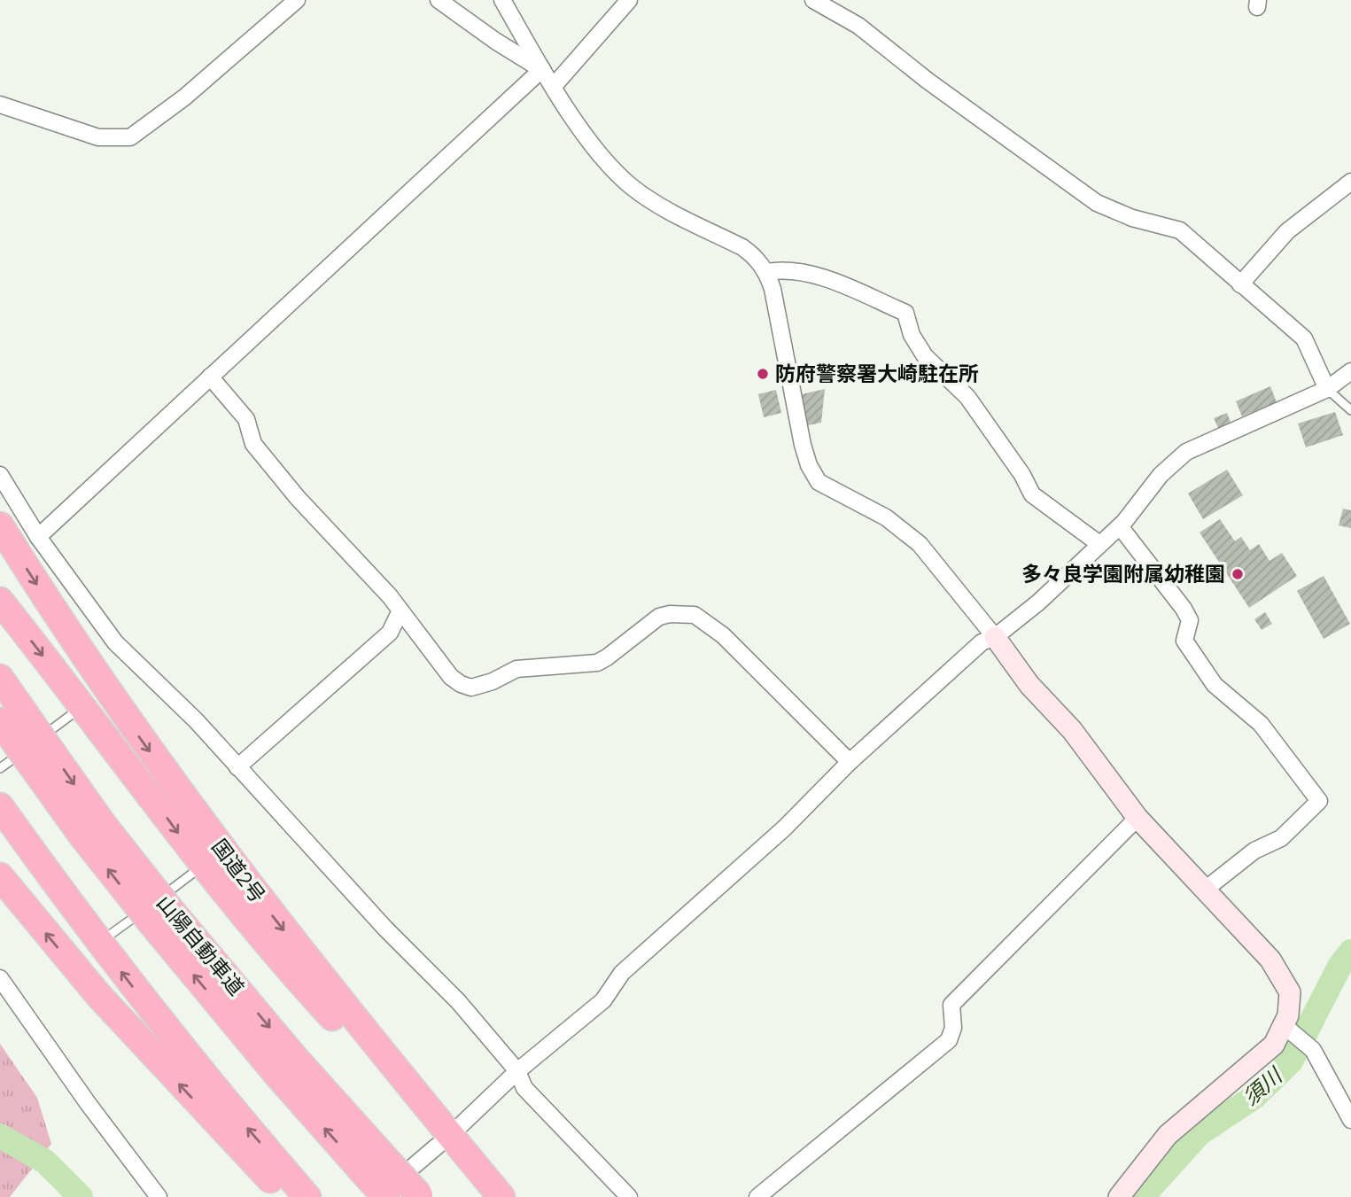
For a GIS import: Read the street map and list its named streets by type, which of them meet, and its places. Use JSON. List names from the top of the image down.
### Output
{
  "streets": {
    "highway": ["国道2号", "山陽自動車道"]
  },
  "water": ["須川"],
  "places": ["防府警察署大崎駐在所", "多々良学園附属幼稚園"]
}
